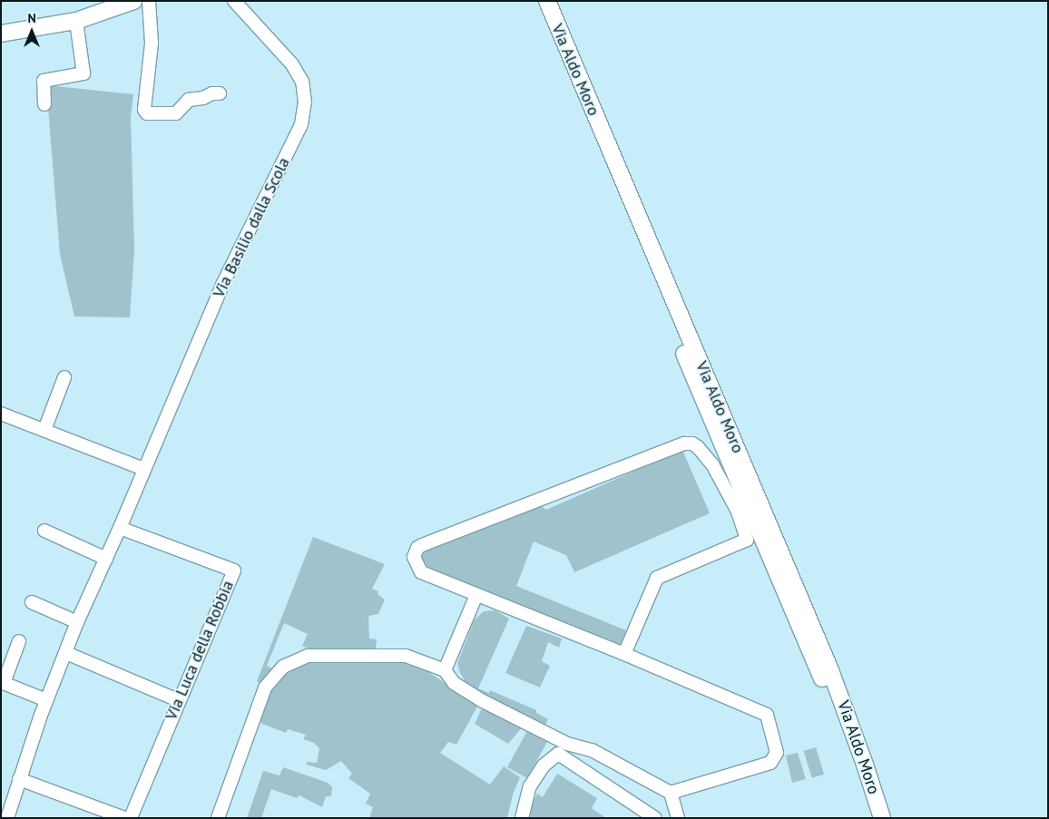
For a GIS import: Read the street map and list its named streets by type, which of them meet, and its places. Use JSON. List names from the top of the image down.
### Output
{
  "streets": {
    "main road": ["Via Aldo Moro"],
    "street": ["Via Basilio dalla Scola", "Via Luca della Robbia"]
  },
  "crossings": [
    ["Via Basilio dalla Scola", "Via Luca della Robbia"]
  ],
  "north": "top"
}
